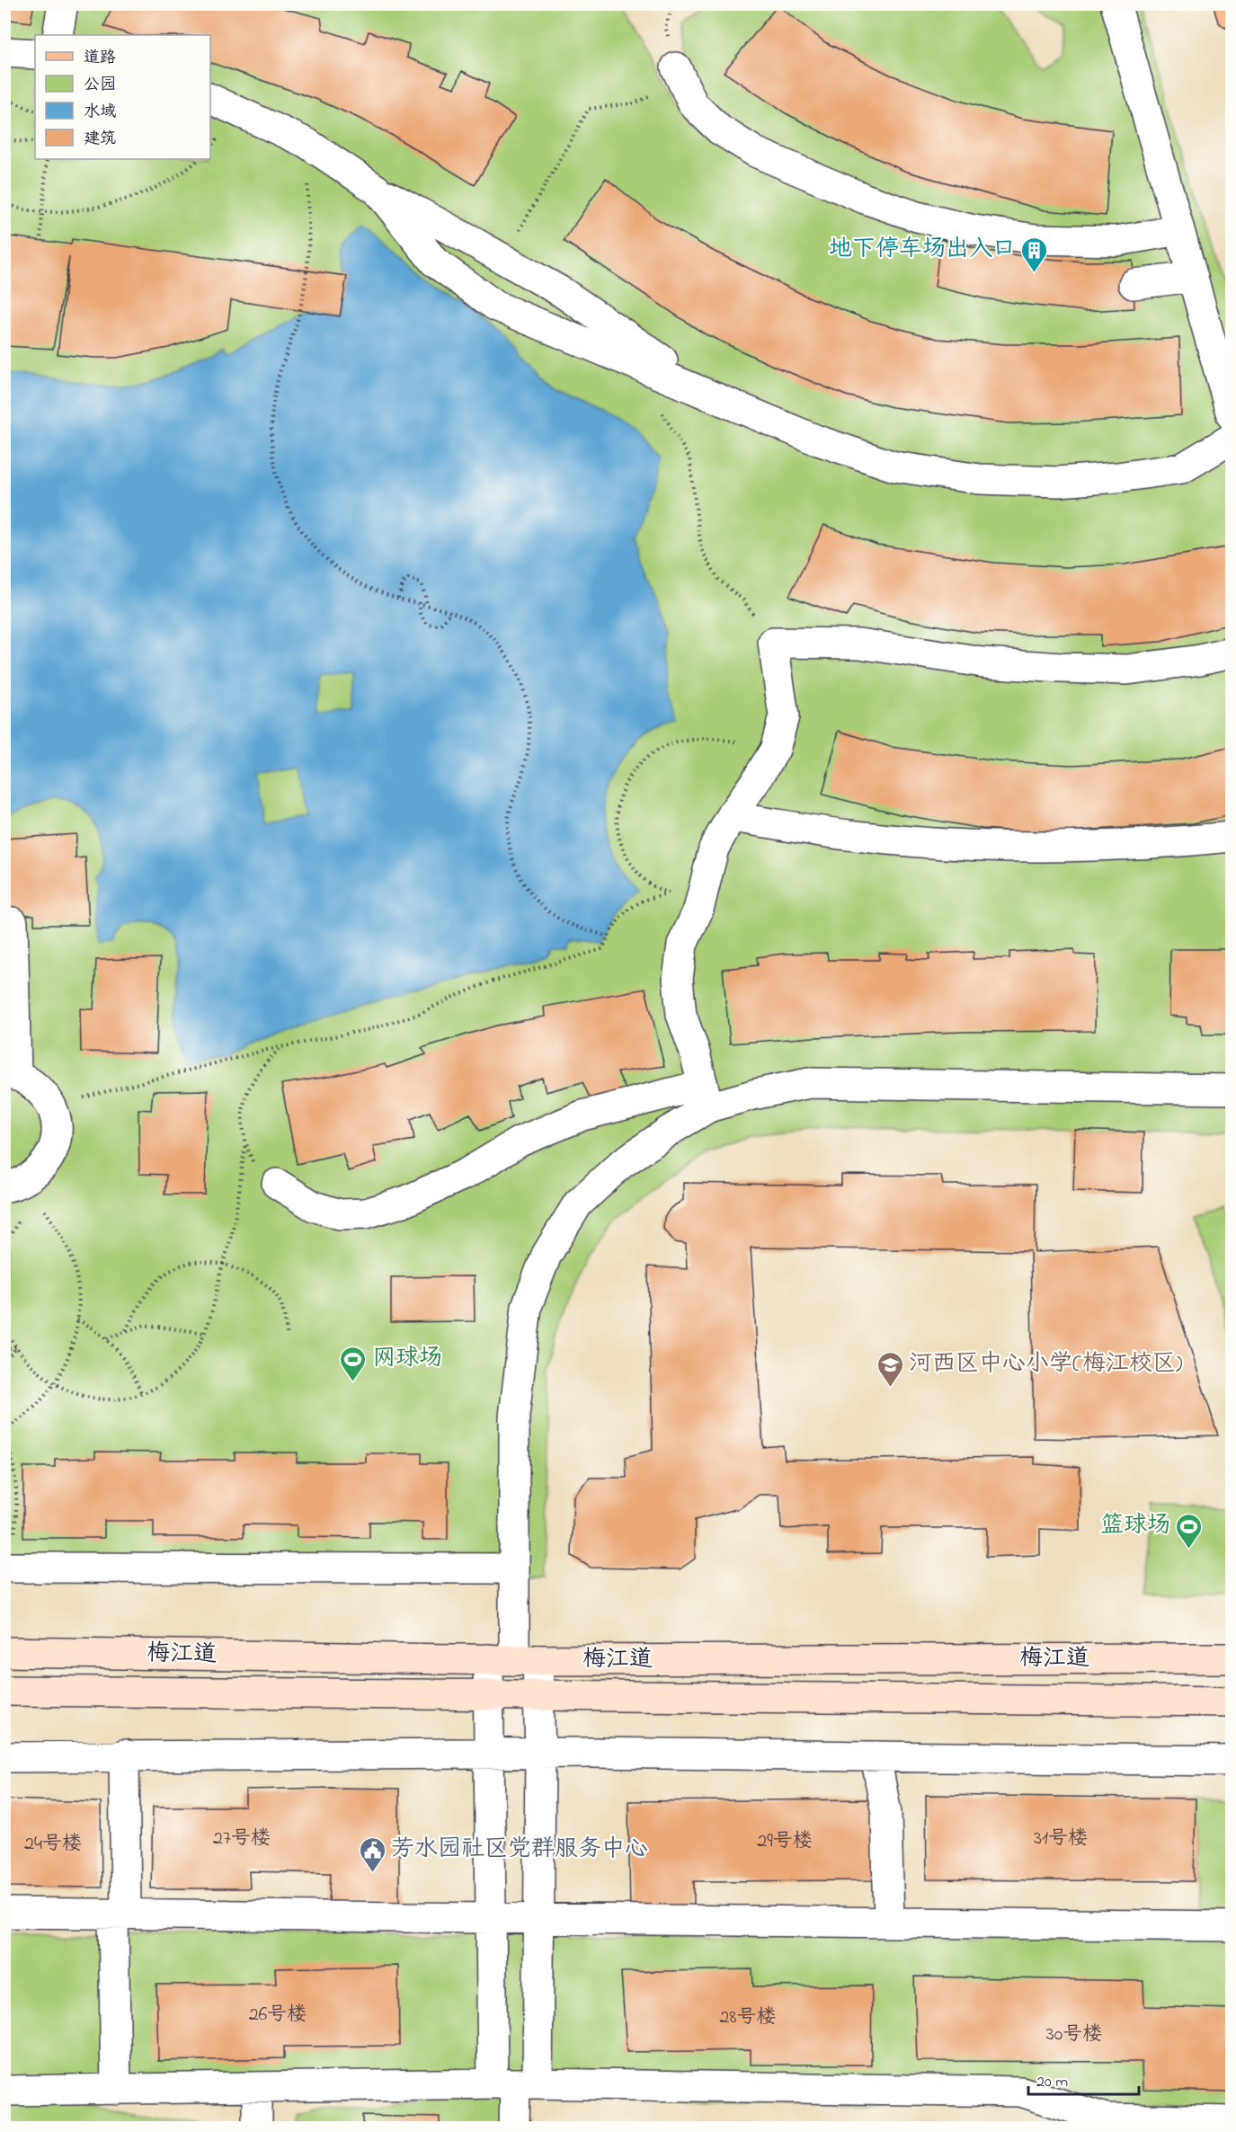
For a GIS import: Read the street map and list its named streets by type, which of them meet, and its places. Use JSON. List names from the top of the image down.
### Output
{
  "streets": {
    "street": ["梅江道"]
  },
  "places": {
    "building": ["地下停车场出入口"],
    "sports": ["网球场", "篮球场"],
    "school or university": ["河西区中心小学(梅江校区)"],
    "public building": ["芳水园社区党群服务中心"]
  },
  "house_numbers": [
    "27号楼",
    "31号楼",
    "29号楼",
    "24号楼",
    "26号楼",
    "28号楼",
    "30号楼"
  ],
  "legend": [
    "道路",
    "公园",
    "水域",
    "建筑"
  ],
  "scale_bar": "20 m"
}
